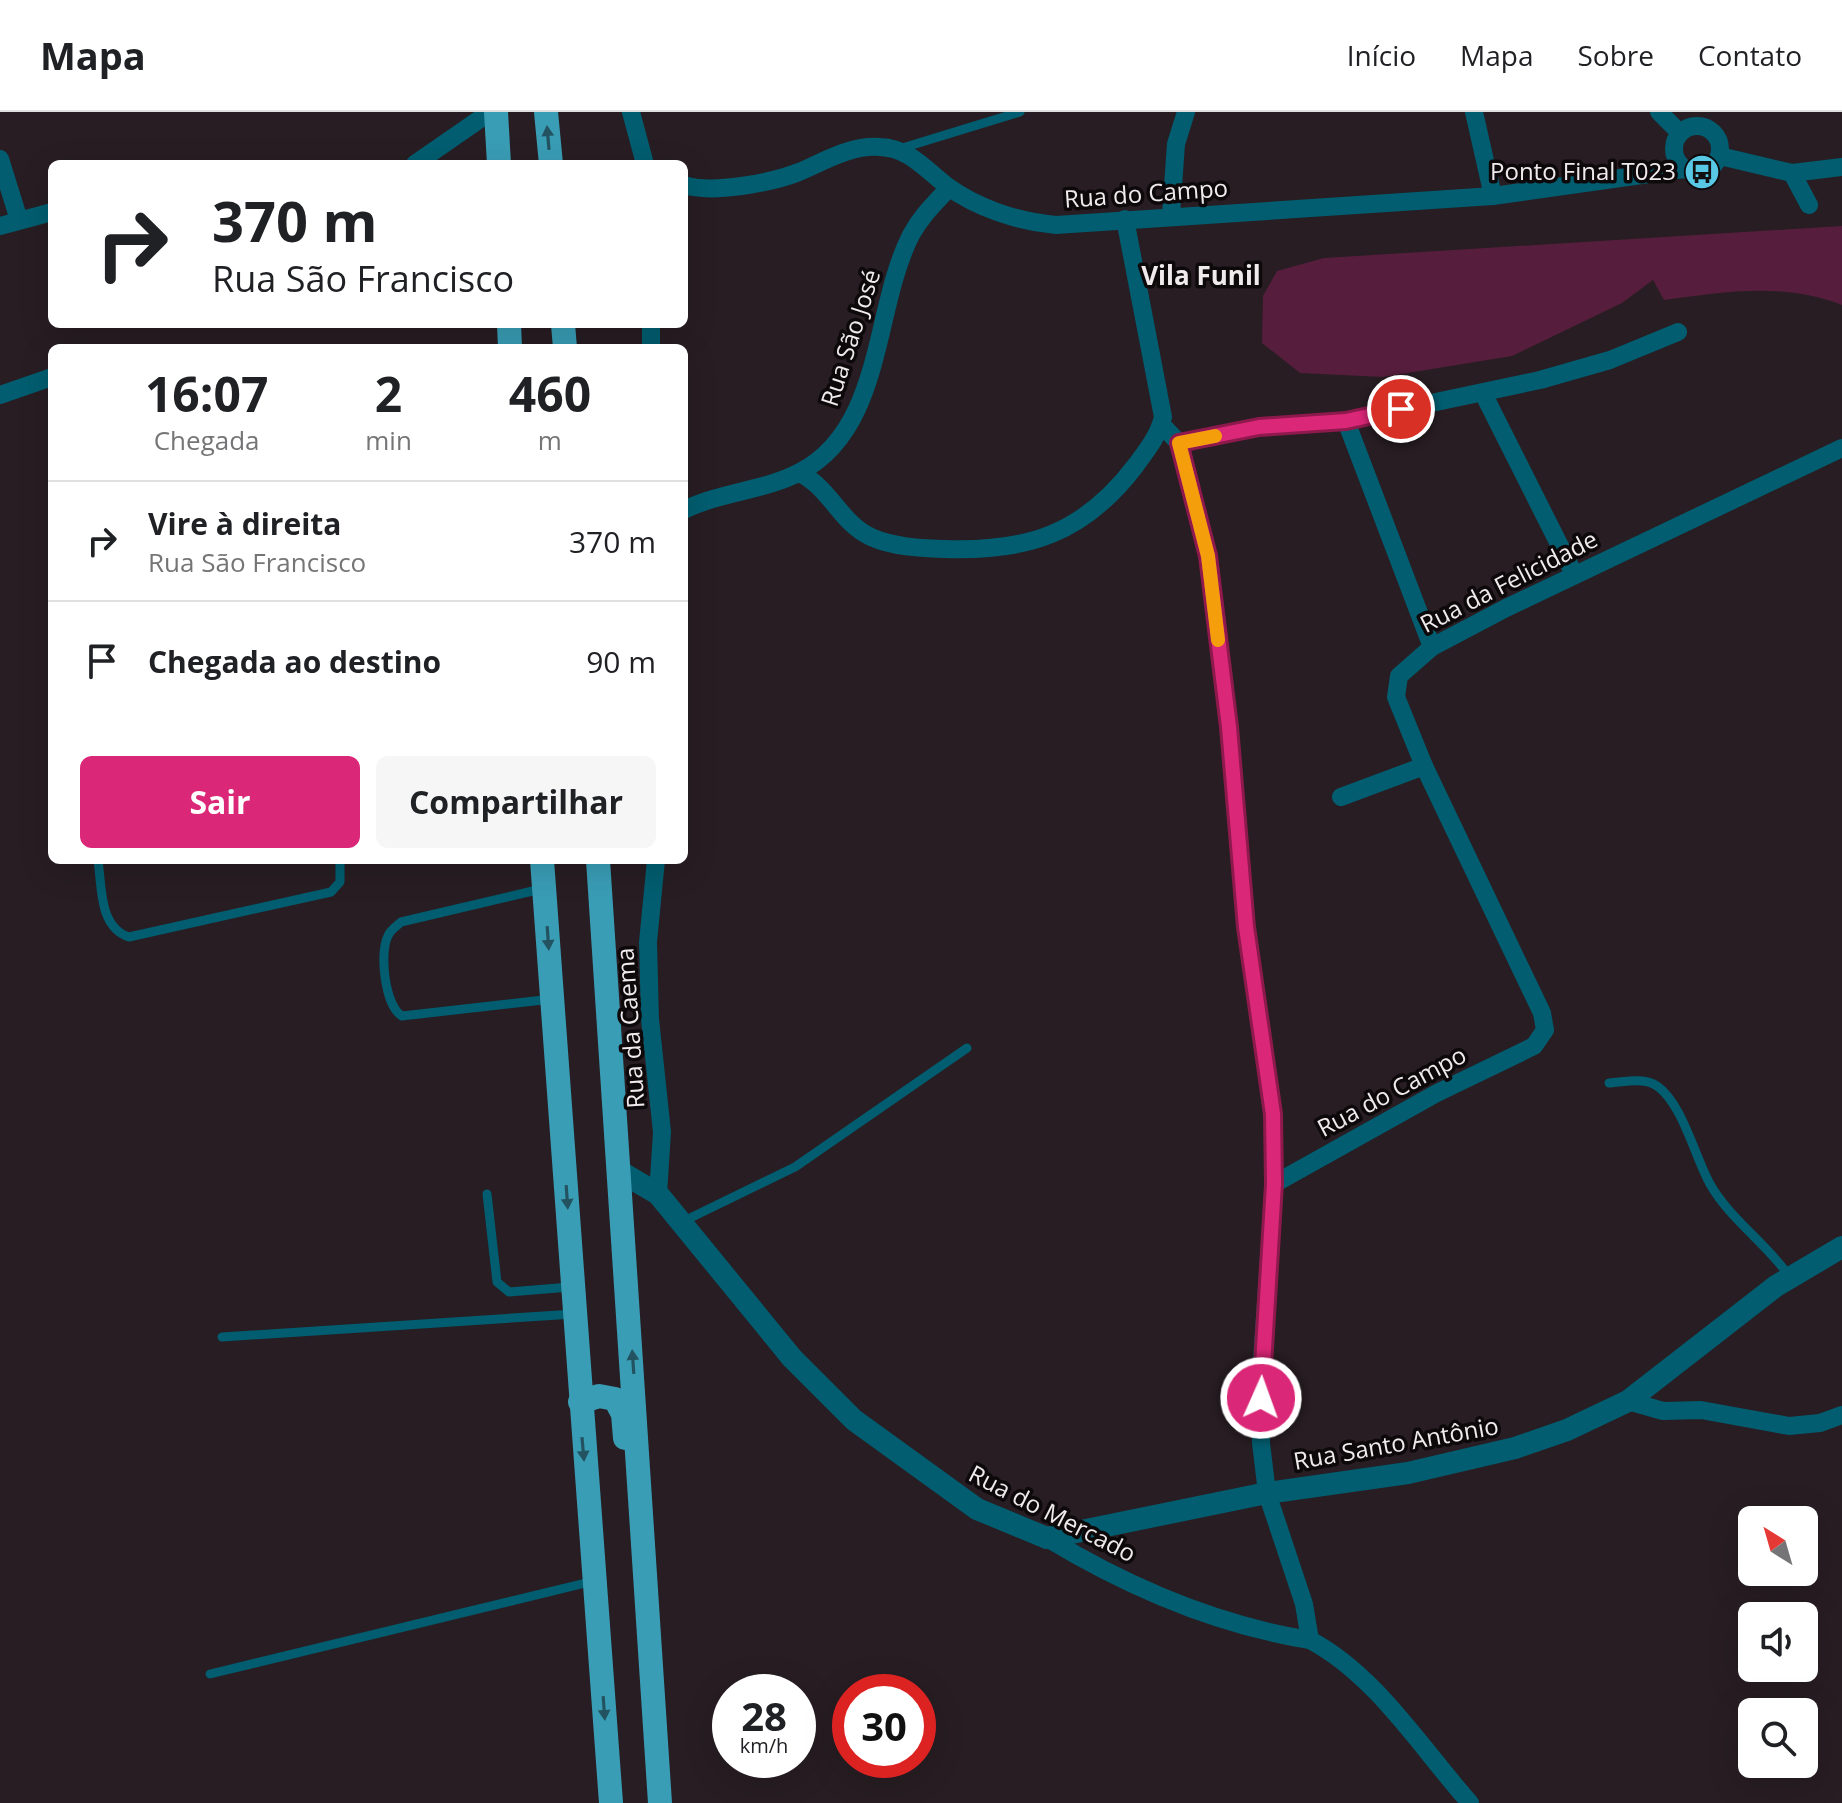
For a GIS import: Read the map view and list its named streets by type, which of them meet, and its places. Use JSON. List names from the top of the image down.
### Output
{
  "streets": {
    "street": [
      "Rua do Campo",
      "Rua São José",
      "Rua da Felicidade",
      "Rua da Caema",
      "Rua Santo Antônio",
      "Rua do Mercado"
    ]
  },
  "crossings": [
    ["Rua do Campo", "Rua São José"],
    ["Rua do Campo", "Rua da Felicidade"],
    ["Rua da Caema", "Rua do Mercado"],
    ["Rua Santo Antônio", "Rua do Mercado"]
  ],
  "districts": ["Vila Funil"],
  "places": {
    "bus stop": ["Ponto Final T023"]
  },
  "north": "top left",
  "page": {
    "header": "Mapa",
    "nav": [
      "Início",
      "Mapa",
      "Sobre",
      "Contato"
    ],
    "turn": ["370 m", "Rua São Francisco"],
    "eta": [
      "16:07",
      "Chegada",
      "2",
      "min",
      "460",
      "m"
    ],
    "list": [
      {
        "name": "Vire à direita",
        "note": "Rua São Francisco",
        "value": "370 m"
      },
      {
        "name": "Chegada ao destino",
        "value": "90 m"
      }
    ],
    "buttons": ["Sair", "Compartilhar"],
    "speed": "28 km/h",
    "limit": "30"
  }
}
